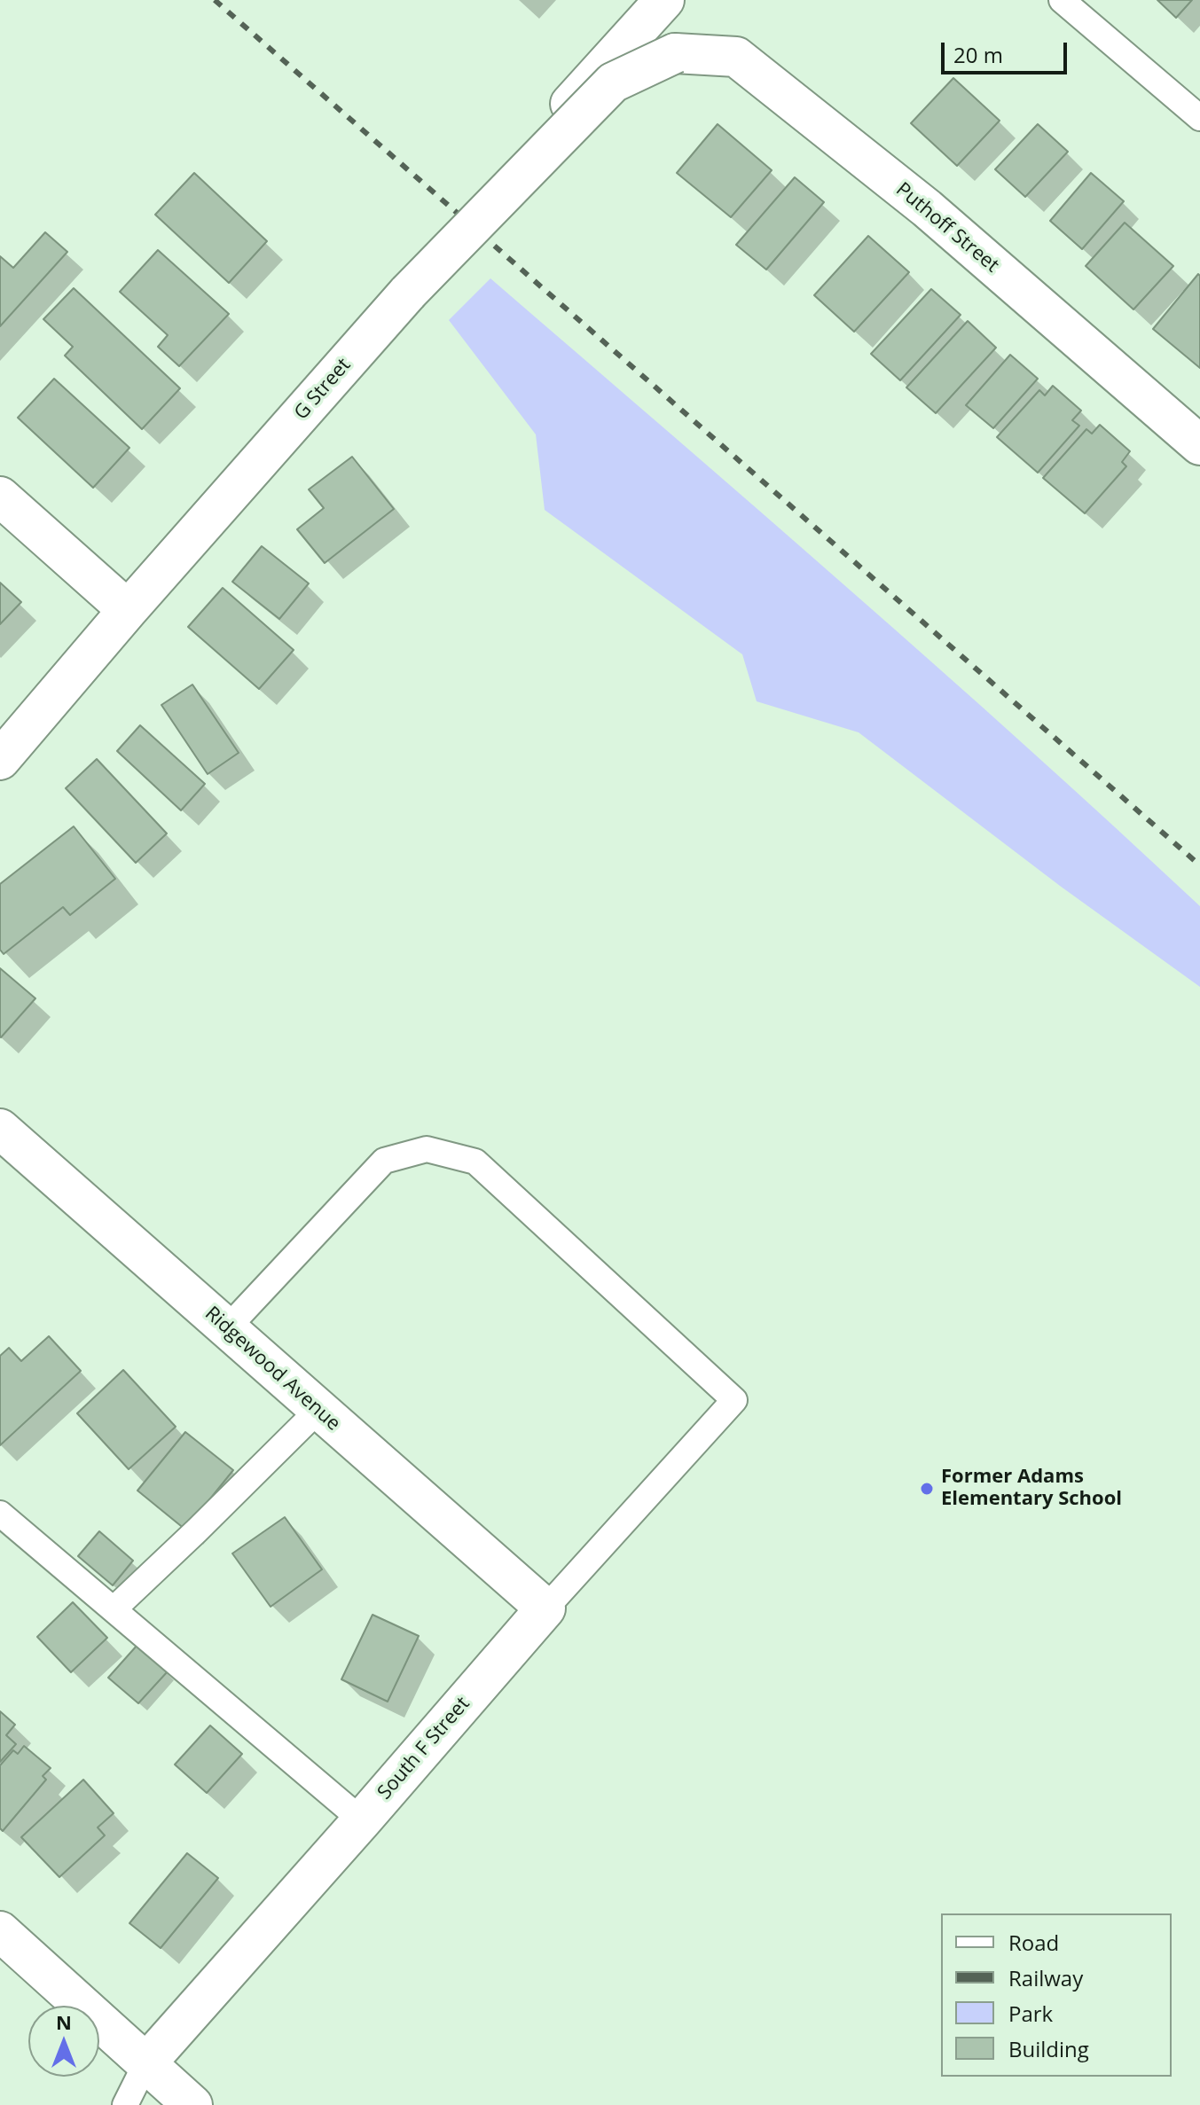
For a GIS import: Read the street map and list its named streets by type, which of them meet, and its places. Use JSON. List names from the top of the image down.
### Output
{
  "streets": {
    "street": [
      "Puthoff Street",
      "G Street",
      "Ridgewood Avenue",
      "South F Street"
    ]
  },
  "crossings": [
    ["Puthoff Street", "G Street"],
    ["Ridgewood Avenue", "South F Street"]
  ],
  "places": ["Former Adams Elementary School"],
  "legend": [
    "Road",
    "Railway",
    "Park",
    "Building"
  ],
  "scale_bar": "20 m",
  "north": "top"
}
